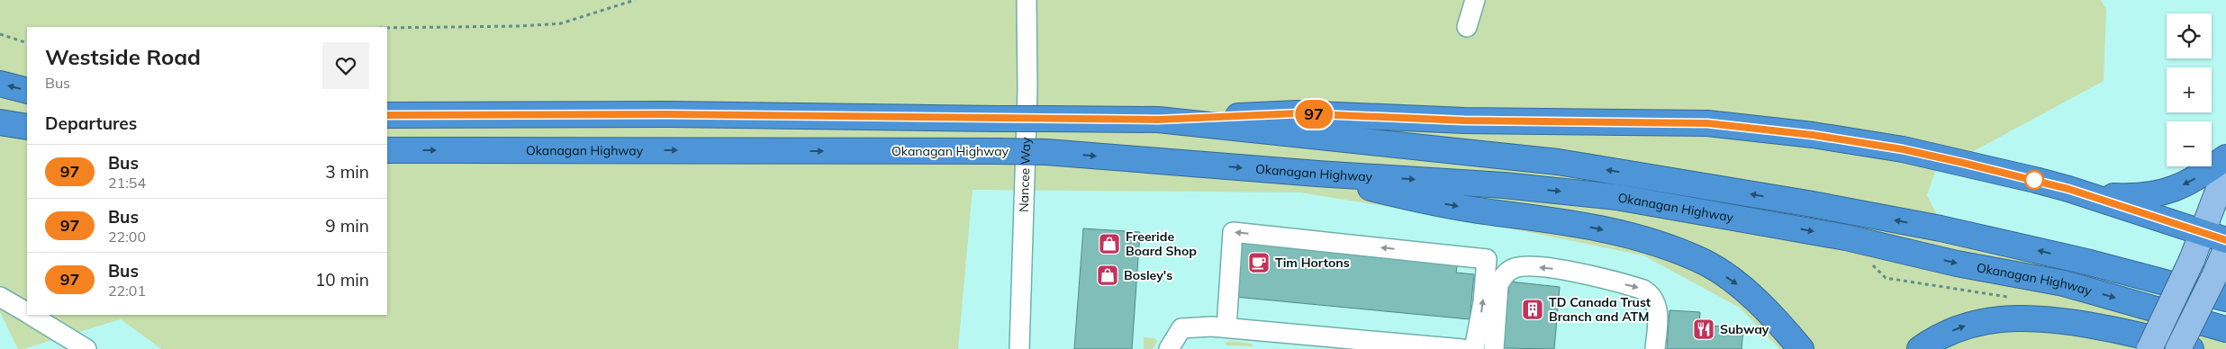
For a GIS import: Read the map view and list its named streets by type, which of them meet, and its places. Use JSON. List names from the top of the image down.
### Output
{
  "streets": {
    "highway": ["Okanagan Highway"],
    "street": ["Nancee Way"]
  },
  "places": {
    "shop": ["Freeride Board Shop", "Bosley's"],
    "cafe": ["Tim Hortons"],
    "building": ["TD Canada Trust Branch and ATM"],
    "restaurant": ["Subway"]
  },
  "lines": ["bus line 97"],
  "page": {
    "on_map": "97",
    "map_buttons": ["+", "−"],
    "heading": [
      ["Westside Road", "Bus"],
      "Departures"
    ],
    "list": [
      {
        "mark": "97",
        "name": "Bus",
        "note": "21:54",
        "value": "3 min"
      },
      {
        "mark": "97",
        "name": "Bus",
        "note": "22:00",
        "value": "9 min"
      },
      {
        "mark": "97",
        "name": "Bus",
        "note": "22:01",
        "value": "10 min"
      }
    ]
  }
}
